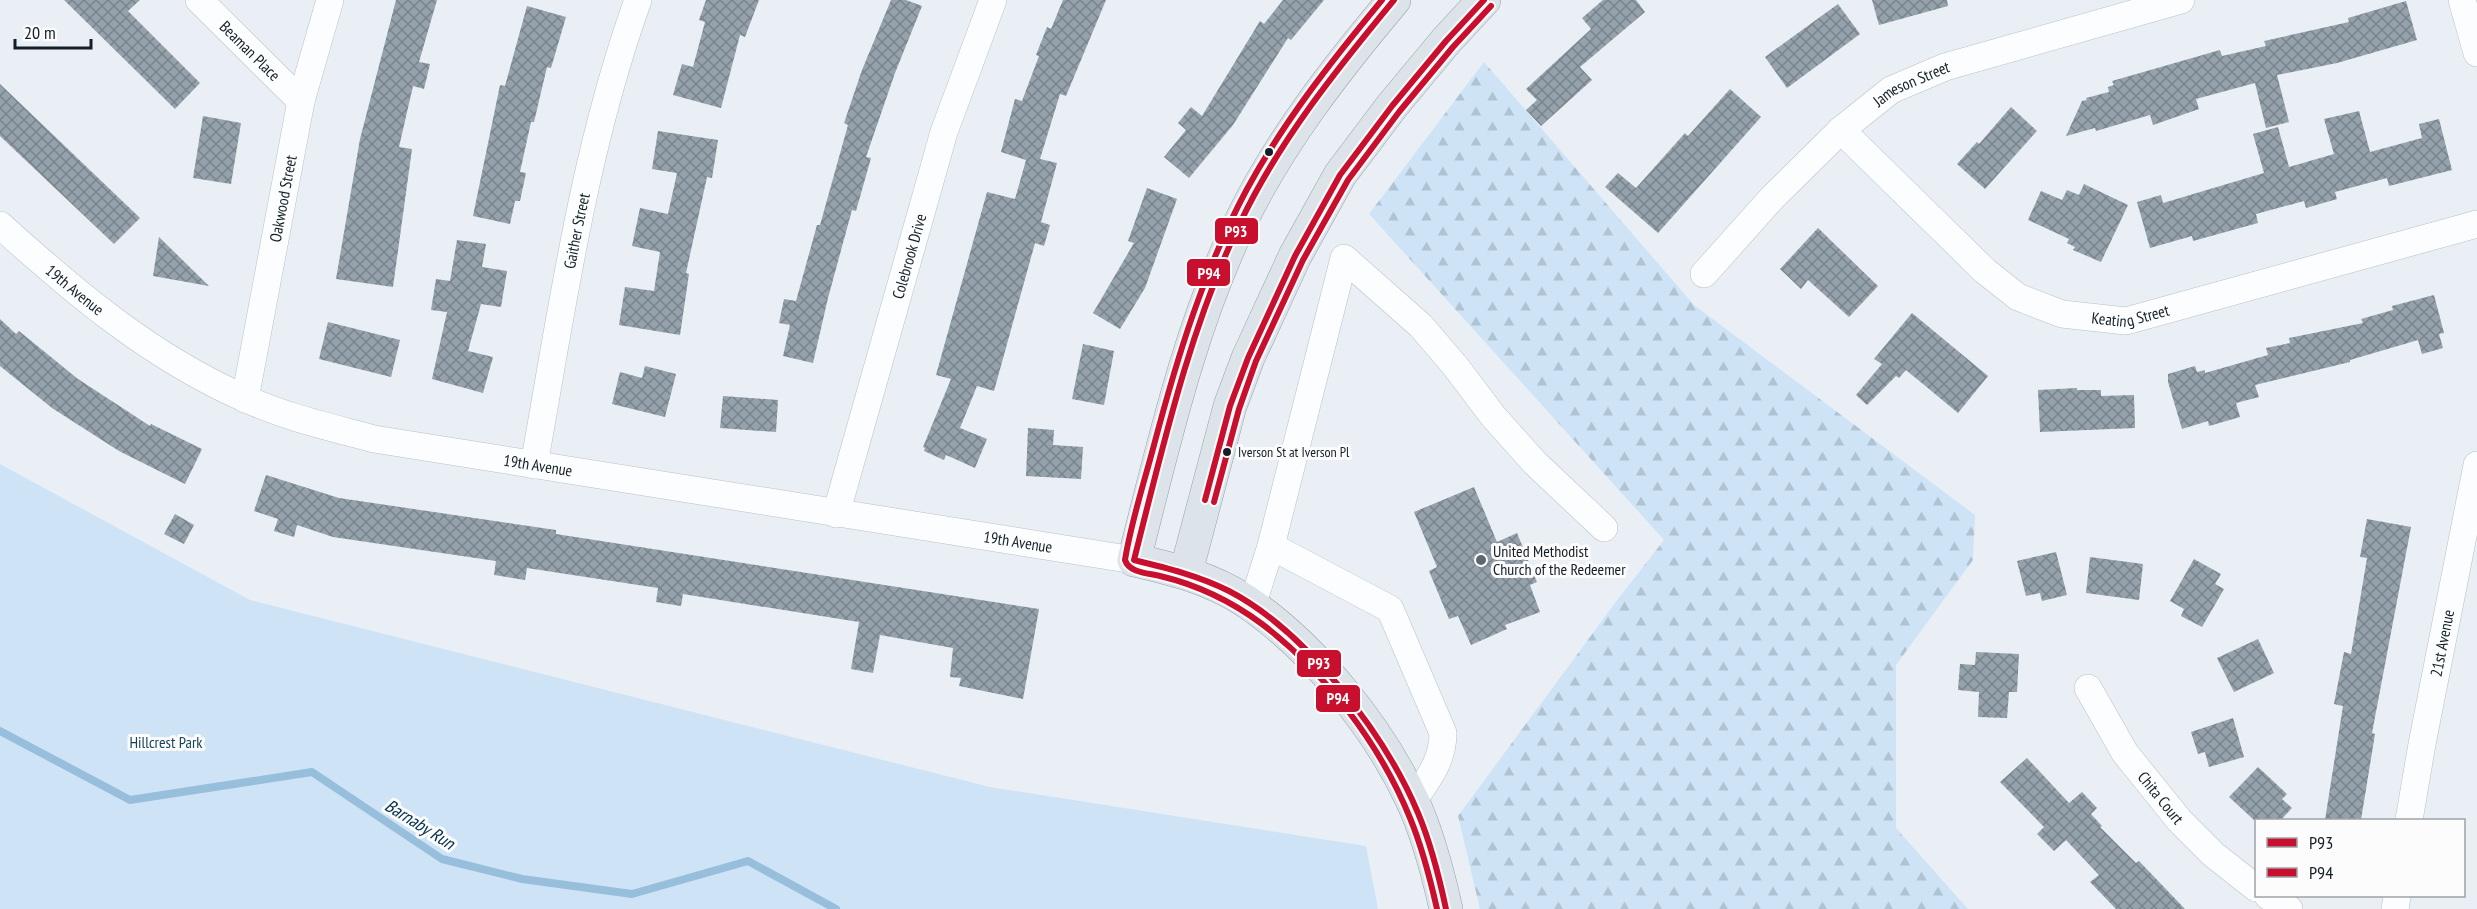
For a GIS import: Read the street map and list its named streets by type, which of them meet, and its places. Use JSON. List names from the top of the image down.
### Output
{
  "streets": {
    "street": [
      "Beaman Place",
      "Jameson Street",
      "Oakwood Street",
      "Gaither Street",
      "Colebrook Drive",
      "19th Avenue",
      "Keating Street",
      "21st Avenue",
      "Chita Court"
    ]
  },
  "crossings": [
    ["Beaman Place", "Oakwood Street"],
    ["Jameson Street", "Keating Street"],
    ["Oakwood Street", "19th Avenue"],
    ["Gaither Street", "19th Avenue"],
    ["Colebrook Drive", "19th Avenue"]
  ],
  "water": ["Barnaby Run"],
  "parks": ["Hillcrest Park"],
  "places": ["Iverson St at Iverson Pl", "United Methodist Church of the Redeemer"],
  "lines": ["transit line P93", "transit line P94"],
  "legend": ["P93", "P94"],
  "scale_bar": "20 m"
}
